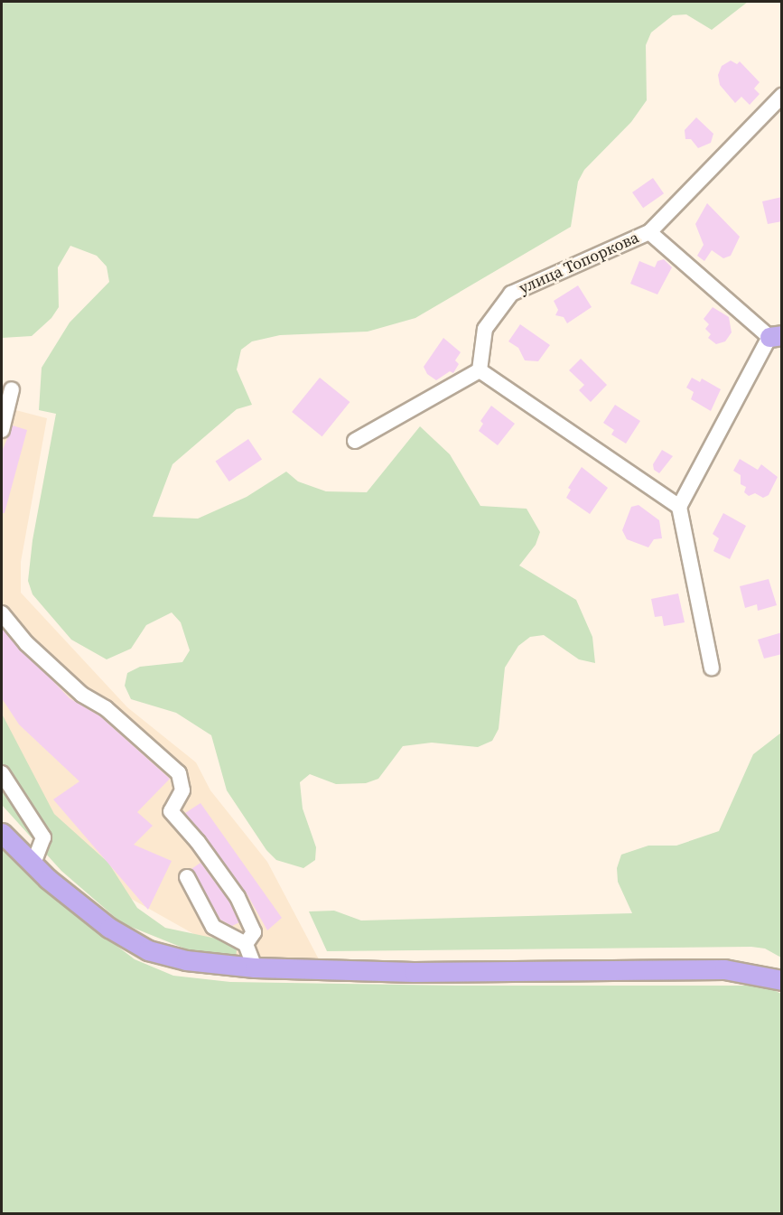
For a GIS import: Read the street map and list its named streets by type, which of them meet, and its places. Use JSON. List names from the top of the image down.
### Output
{
  "streets": {
    "street": ["улица Топоркова"]
  }
}
